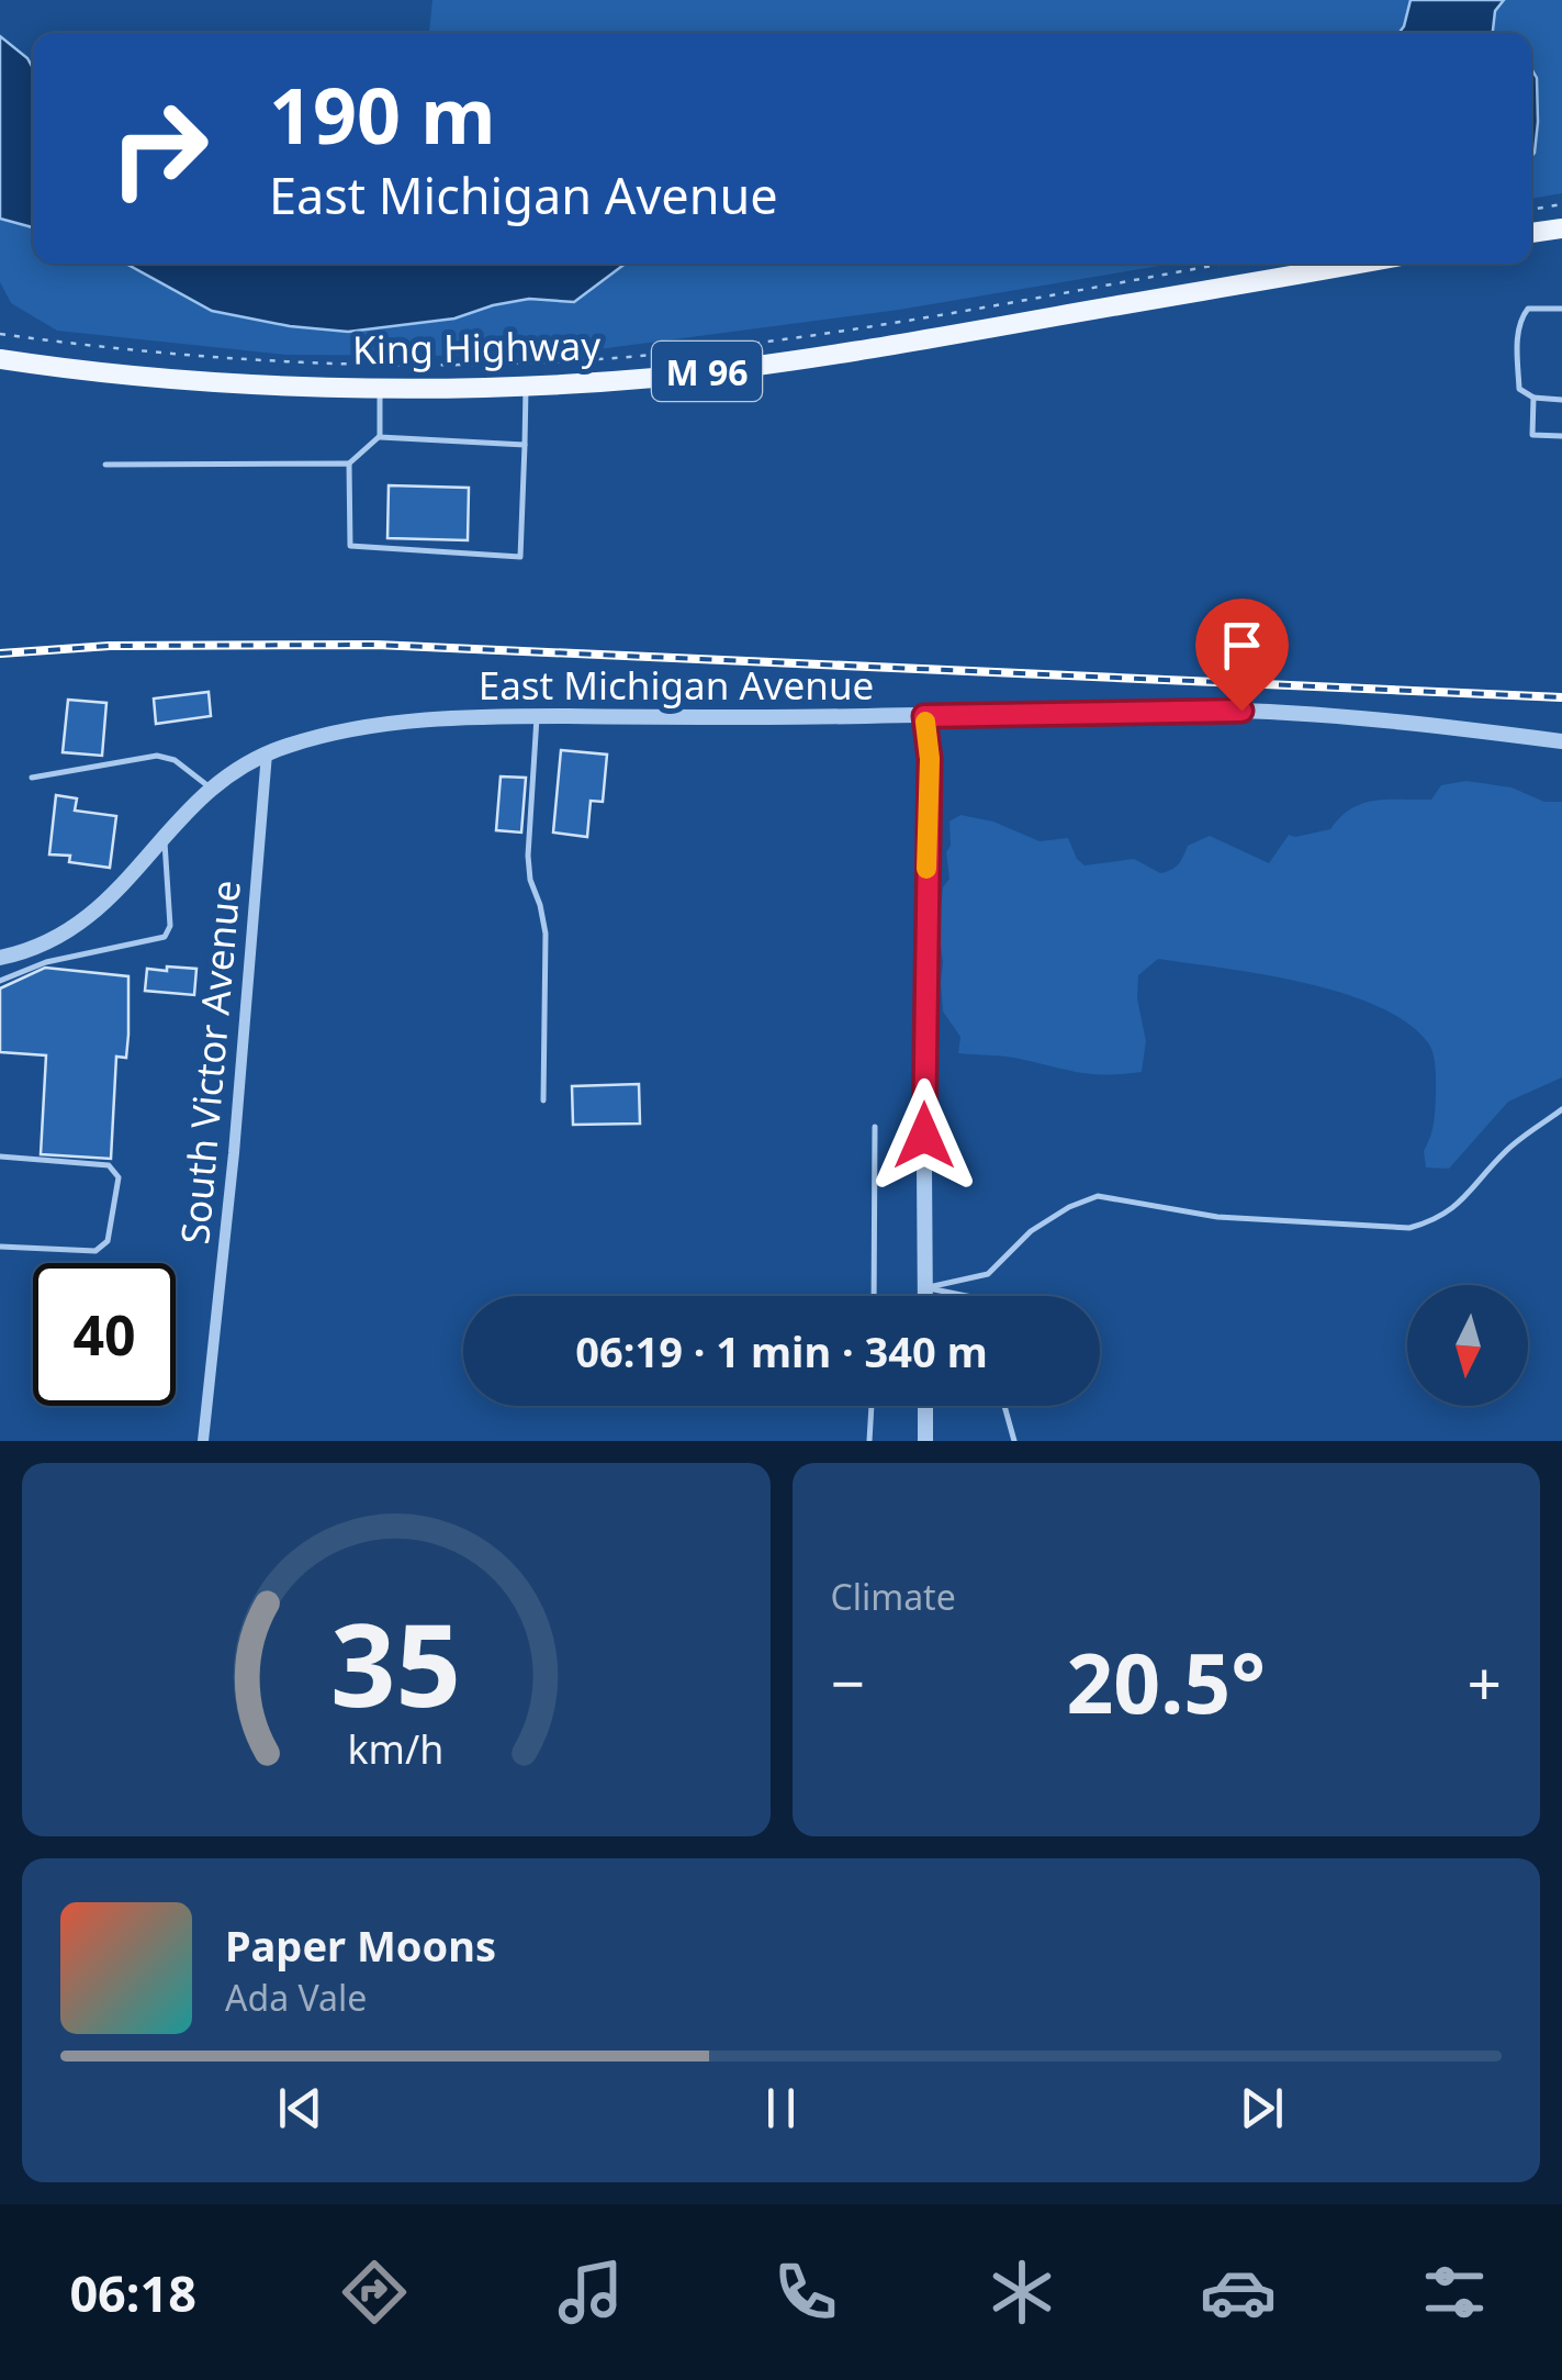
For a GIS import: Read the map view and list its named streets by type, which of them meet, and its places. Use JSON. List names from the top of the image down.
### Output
{
  "streets": {
    "main road": ["King Highway", "M 96"],
    "street": ["East Michigan Avenue", "South Victor Avenue"]
  },
  "crossings": [
    ["East Michigan Avenue", "South Victor Avenue"]
  ],
  "north": "bottom",
  "page": {
    "turn": ["190 m", "East Michigan Avenue"],
    "limit": "40",
    "trip": "06:19 · 1 min · 340 m",
    "tile": "Climate",
    "heat": ["−", "20.5°", "+"],
    "song": ["Paper Moons", "Ada Vale"],
    "tabs": "06:18",
    "gauge": ["35", "km/h"]
  }
}
